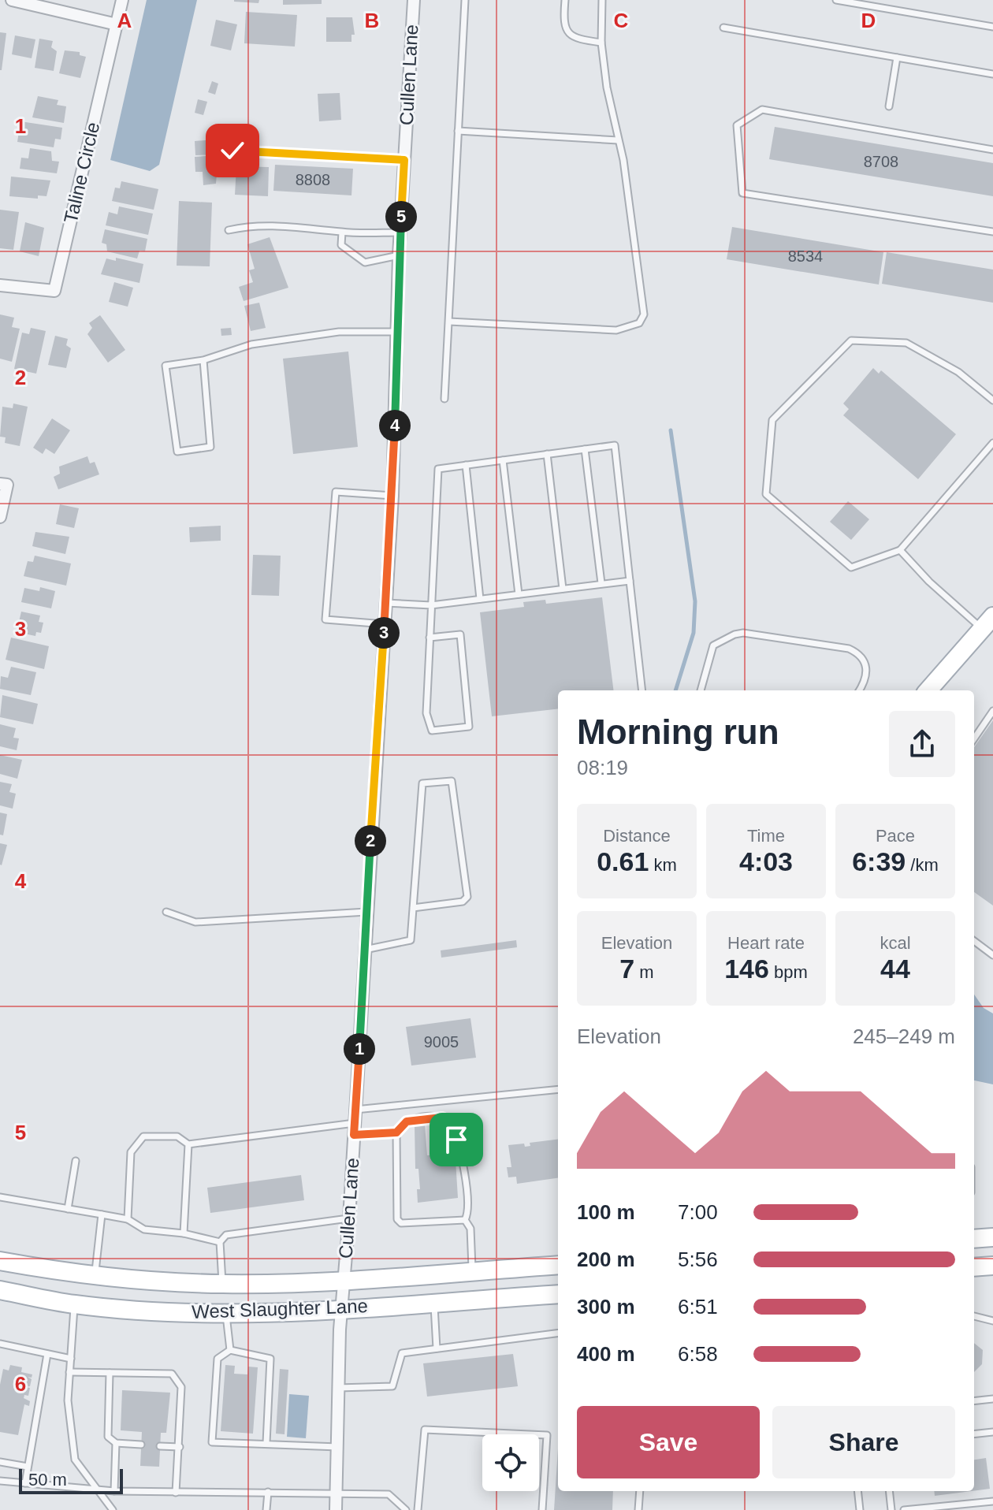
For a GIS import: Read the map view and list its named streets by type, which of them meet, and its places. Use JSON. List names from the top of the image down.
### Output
{
  "streets": {
    "main road": ["West Slaughter Lane"],
    "street": ["Cullen Lane", "Taline Circle"]
  },
  "crossings": [
    ["Cullen Lane", "West Slaughter Lane"]
  ],
  "house_numbers": [
    "8708",
    "8808",
    "8534",
    "9005"
  ],
  "scale_bar": "50 m",
  "page": {
    "pins": [
      "5",
      "4",
      "3",
      "2",
      "1"
    ],
    "heading": ["Morning run", "08:19"],
    "stats": [
      ["Distance", "0.61 km"],
      ["Time", "4:03"],
      ["Pace", "6:39 /km"],
      ["Elevation", "7 m"],
      ["Heart rate", "146 bpm"],
      ["kcal", "44"]
    ],
    "chart": ["Elevation", "245–249 m"],
    "list": [
      {
        "name": "100 m",
        "note": "7:00"
      },
      {
        "name": "200 m",
        "note": "5:56"
      },
      {
        "name": "300 m",
        "note": "6:51"
      },
      {
        "name": "400 m",
        "note": "6:58"
      }
    ],
    "buttons": ["Save", "Share"],
    "scale": "50 m"
  },
  "grid": {
    "columns": [
      "A",
      "B",
      "C",
      "D"
    ],
    "rows": [
      "1",
      "2",
      "3",
      "4",
      "5",
      "6"
    ]
  }
}
